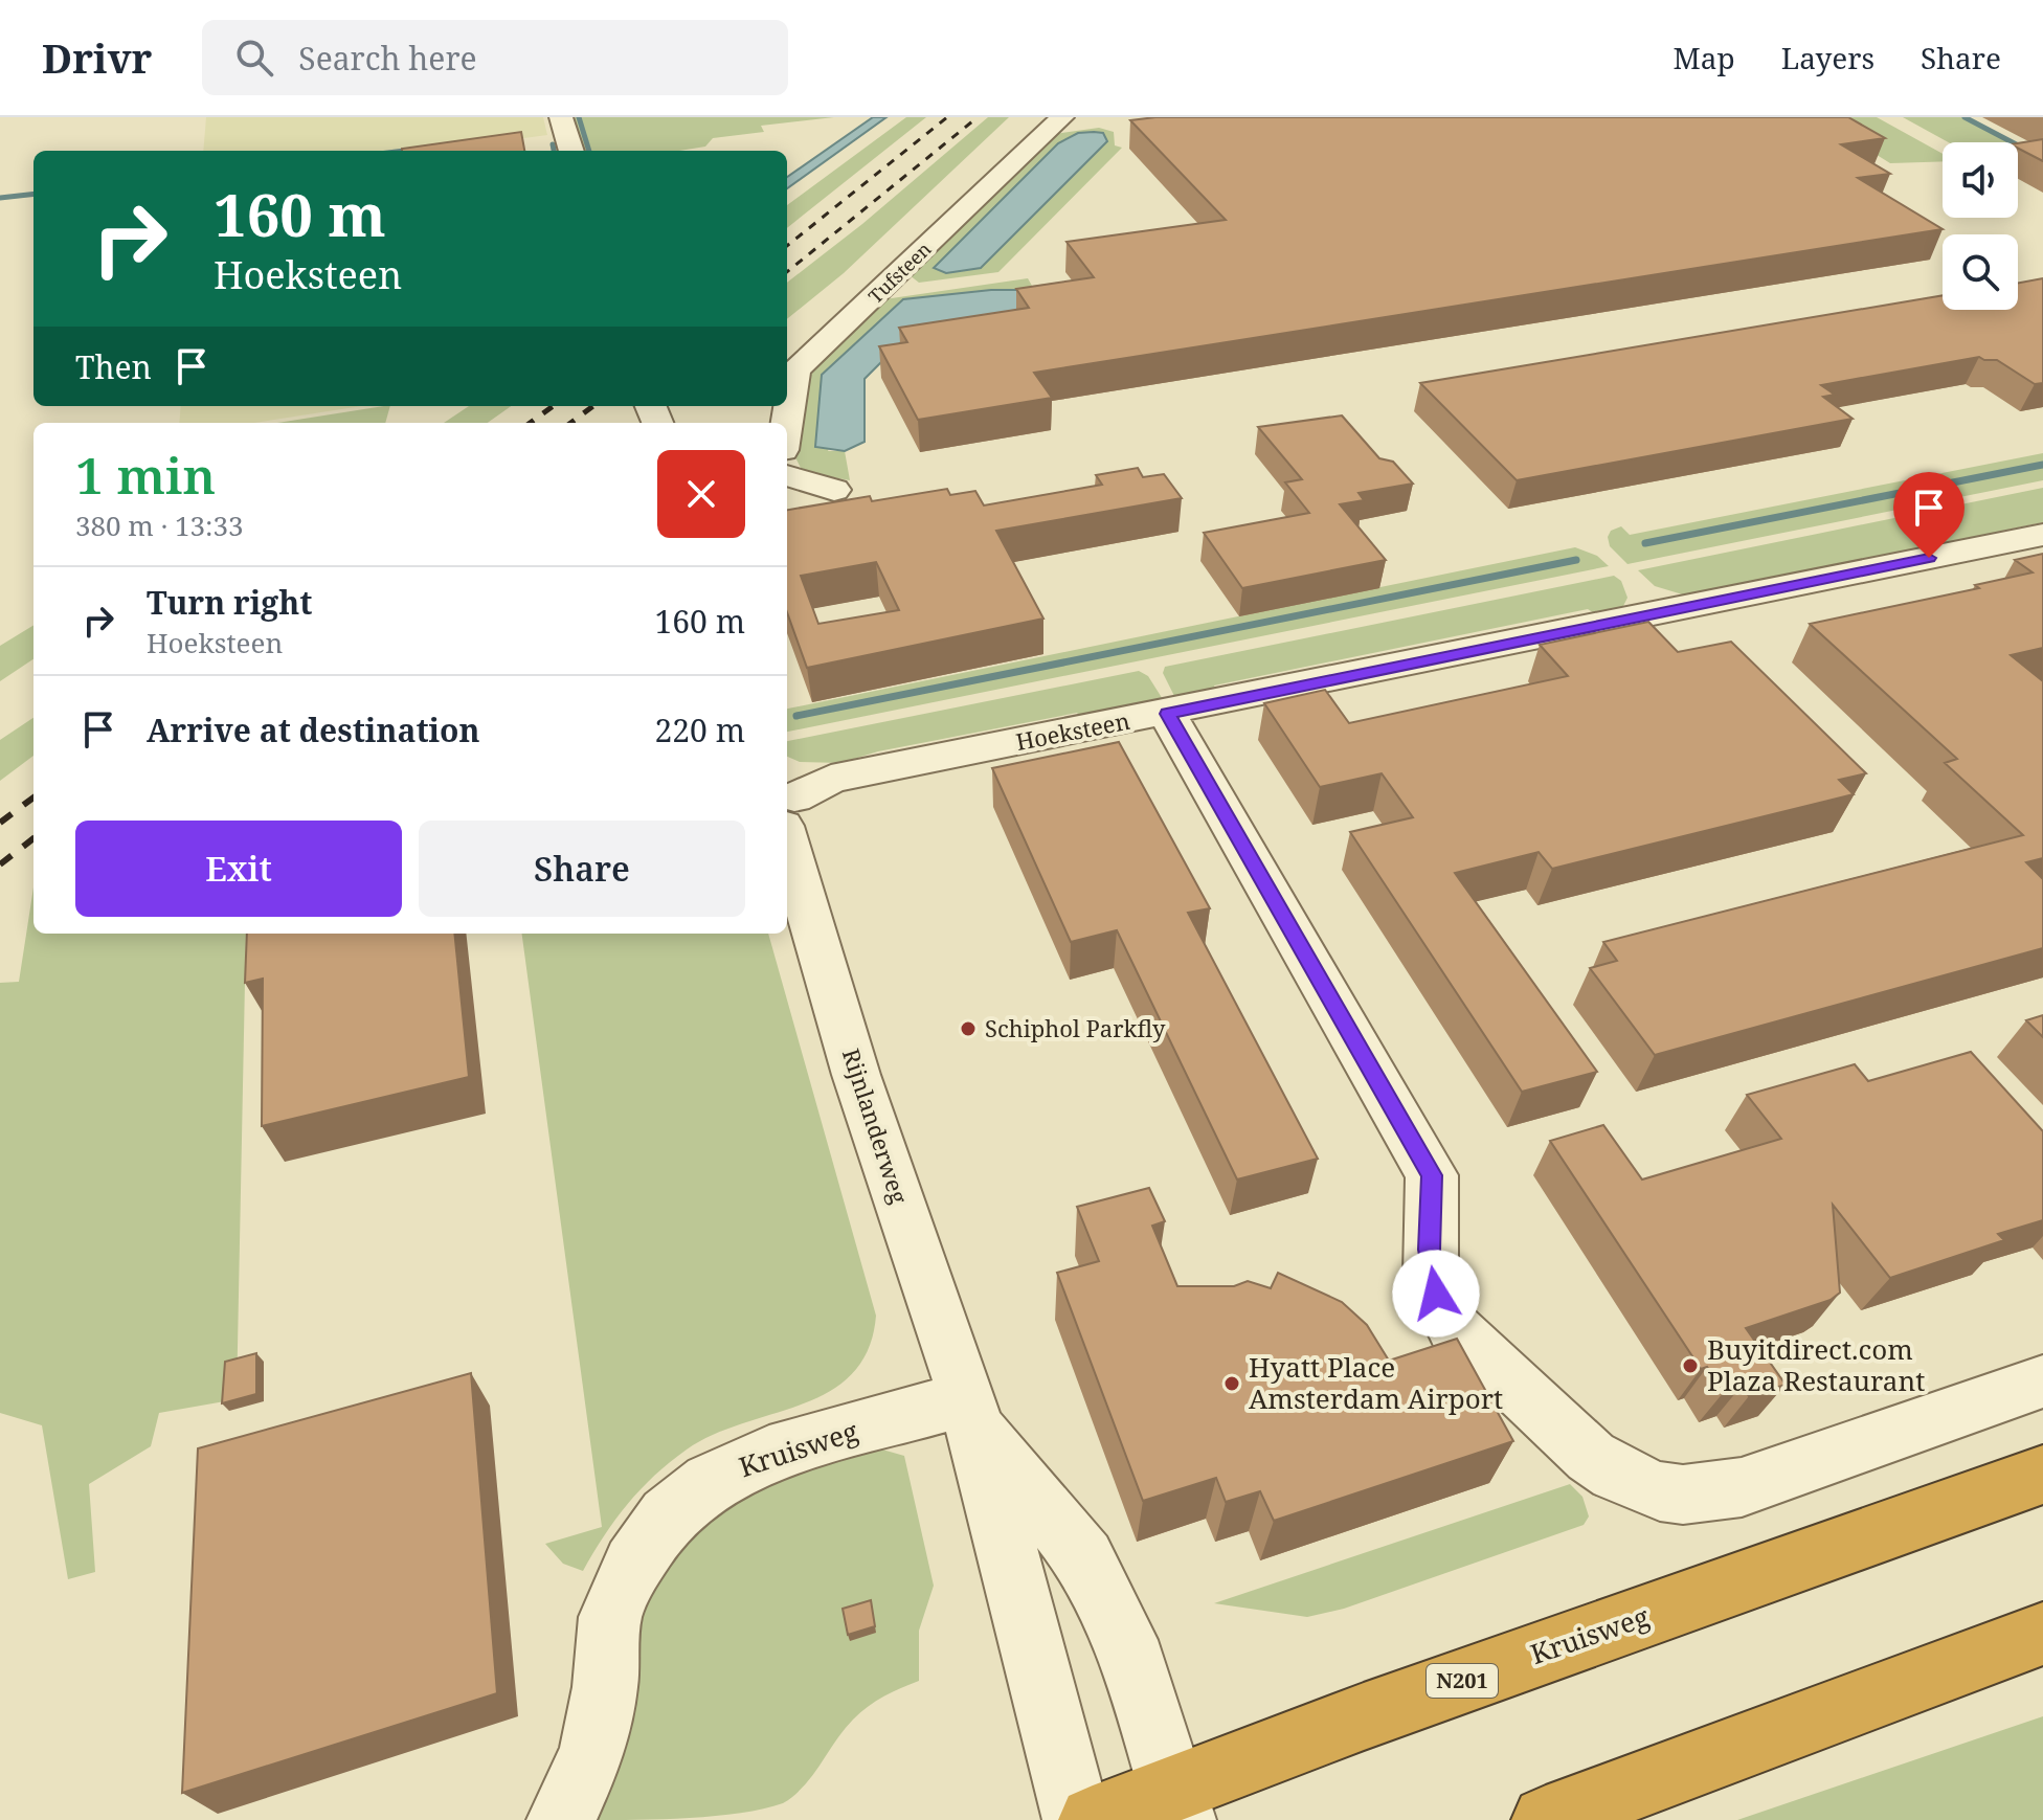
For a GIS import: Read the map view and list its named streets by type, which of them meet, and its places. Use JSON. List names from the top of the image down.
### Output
{
  "streets": {
    "highway": ["Kruisweg", "N201"],
    "street": ["Tufsteen", "Hoeksteen", "Rijnlanderweg"]
  },
  "crossings": [
    ["Rijnlanderweg", "Kruisweg"]
  ],
  "places": ["Schiphol Parkfly", "Buyitdirect.com Plaza Restaurant", "Hyatt Place Amsterdam Airport"],
  "page": {
    "header": "Drivr",
    "search": "Search here",
    "nav": ["Map", "Layers", "Share"],
    "turn": ["160 m", "Hoeksteen"],
    "then": "Then",
    "heading": ["1 min", "380 m · 13:33"],
    "list": [
      {
        "name": "Turn right",
        "note": "Hoeksteen",
        "value": "160 m"
      },
      {
        "name": "Arrive at destination",
        "value": "220 m"
      }
    ],
    "buttons": ["Exit", "Share"]
  }
}
